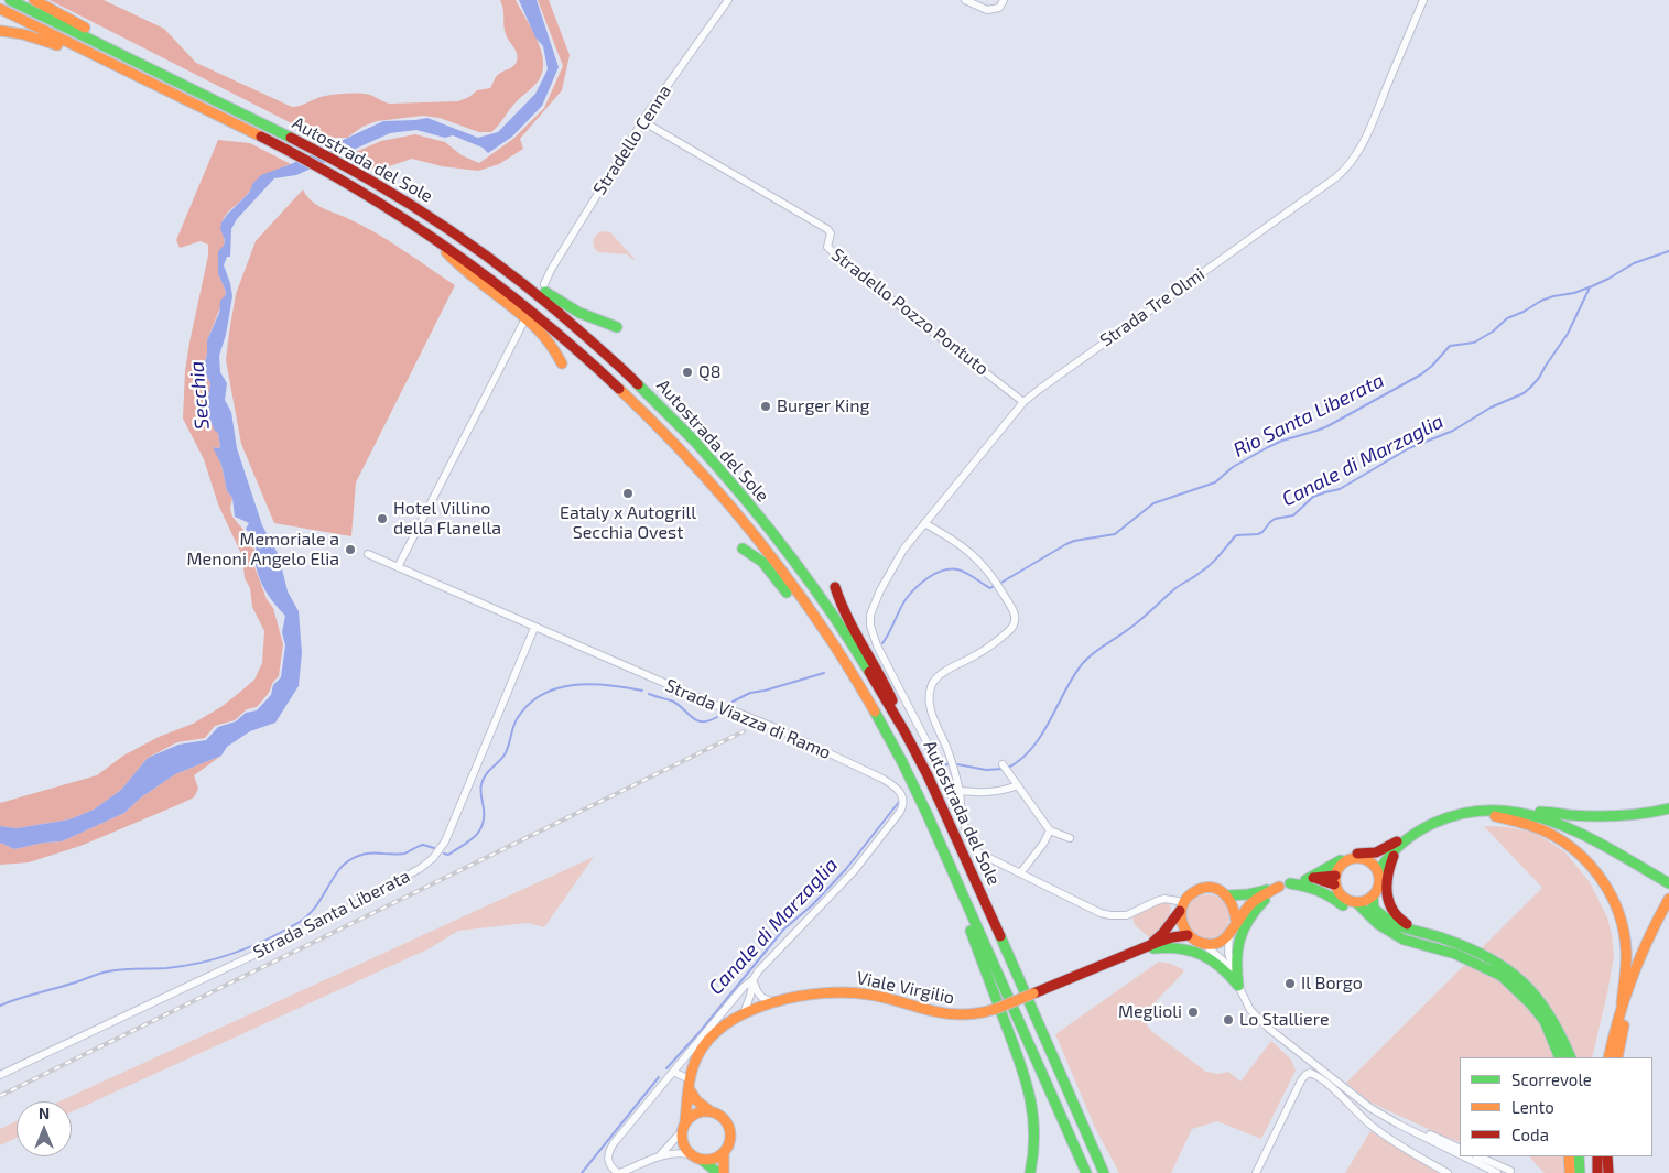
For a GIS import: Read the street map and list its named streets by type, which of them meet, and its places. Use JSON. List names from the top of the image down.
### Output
{
  "streets": {
    "main road": ["Autostrada del Sole", "Viale Virgilio"],
    "street": [
      "Stradello Cenna",
      "Strada Tre Olmi",
      "Stradello Pozzo Pontuto",
      "Strada Viazza di Ramo",
      "Strada Santa Liberata"
    ]
  },
  "crossings": [
    ["Stradello Cenna", "Stradello Pozzo Pontuto"],
    ["Strada Tre Olmi", "Stradello Pozzo Pontuto"],
    ["Strada Viazza di Ramo", "Strada Santa Liberata"],
    ["Strada Viazza di Ramo", "Viale Virgilio"]
  ],
  "water": ["Secchia", "Rio Santa Liberata", "Canale di Marzaglia"],
  "places": [
    "Q8",
    "Burger King",
    "Eataly x Autogrill Secchia Ovest",
    "Hotel Villino della Flanella",
    "Memoriale a Menoni Angelo Elia",
    "Il Borgo",
    "Meglioli",
    "Lo Stalliere"
  ],
  "legend": ["Scorrevole", "Lento", "Coda"],
  "north": "top"
}
